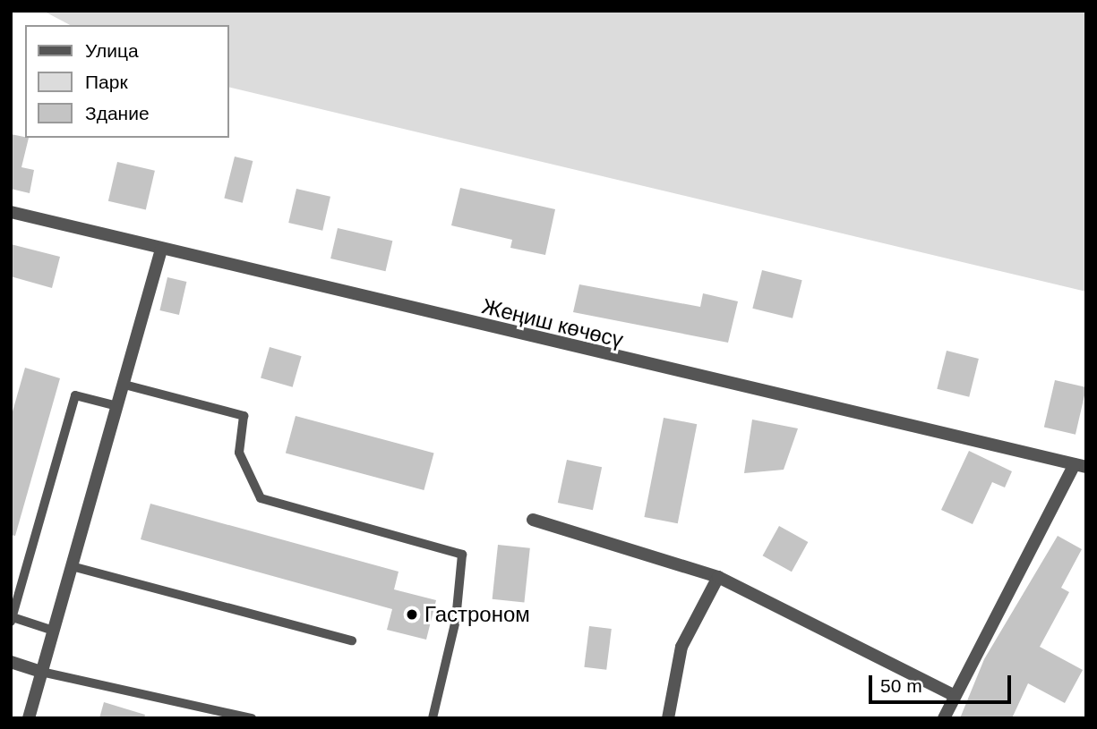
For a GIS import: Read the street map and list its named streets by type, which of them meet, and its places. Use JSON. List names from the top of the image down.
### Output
{
  "streets": {
    "street": ["Жеңиш көчөсү"]
  },
  "places": ["Гастроном"],
  "legend": ["Улица", "Парк", "Здание"],
  "scale_bar": "50 m"
}
